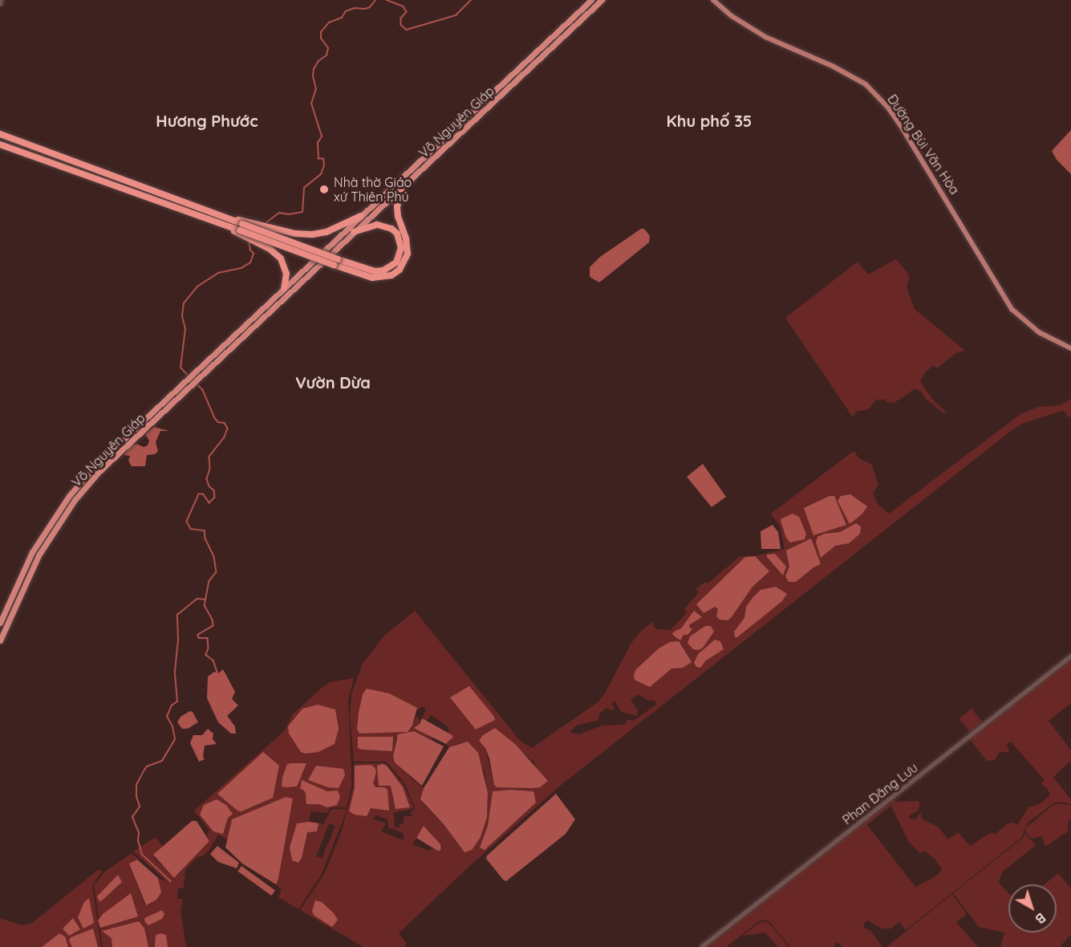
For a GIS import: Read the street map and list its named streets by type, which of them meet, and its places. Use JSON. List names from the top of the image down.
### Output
{
  "streets": {
    "highway": ["Võ Nguyên Giáp"],
    "main road": ["Đường Bùi Văn Hòa"],
    "street": ["Phan Đăng Lưu"]
  },
  "districts": ["Hương Phước", "Khu phố 35", "Vườn Dừa"],
  "places": ["Nhà thờ Giáo xứ Thiên Phú"],
  "north": "bottom right"
}
